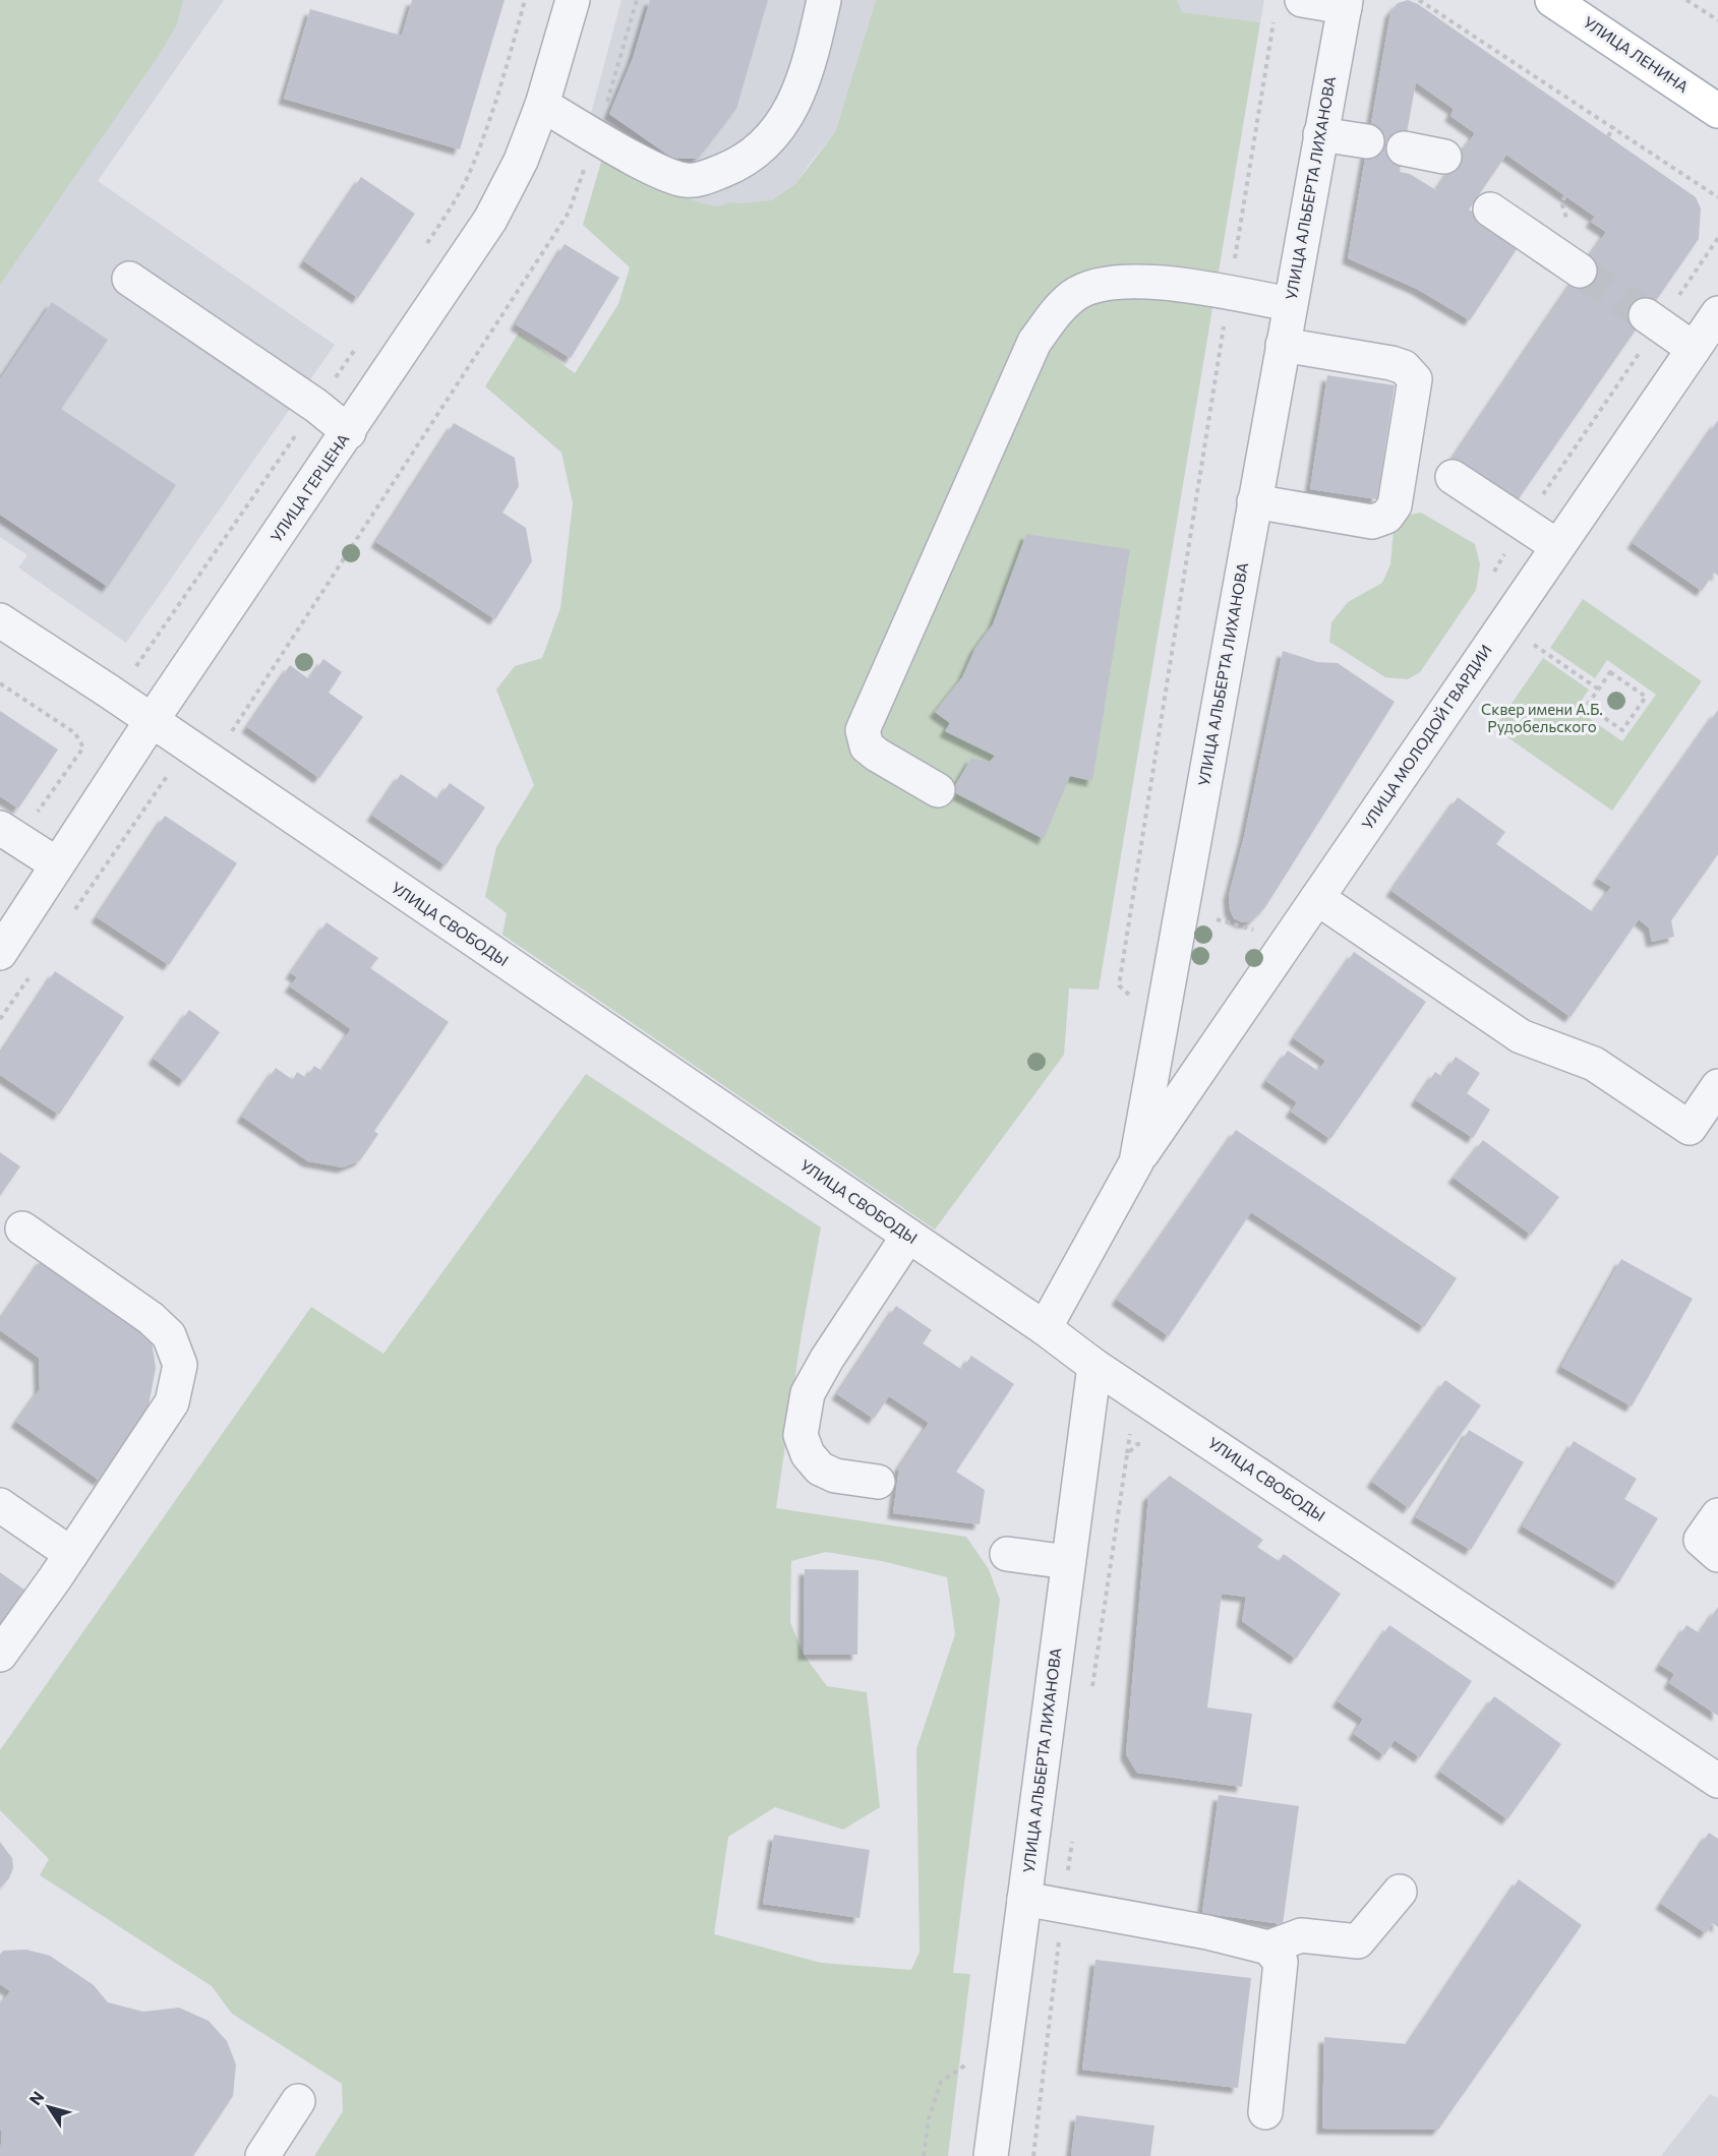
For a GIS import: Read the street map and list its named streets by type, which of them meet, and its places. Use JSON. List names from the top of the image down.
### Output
{
  "streets": {
    "main road": ["УЛИЦА ЛЕНИНА"],
    "street": [
      "УЛИЦА АЛЬБЕРТА ЛИХАНОВА",
      "УЛИЦА ГЕРЦЕНА",
      "УЛИЦА МОЛОДОЙ ГВАРДИИ",
      "УЛИЦА СВОБОДЫ"
    ]
  },
  "crossings": [
    ["УЛИЦА АЛЬБЕРТА ЛИХАНОВА", "УЛИЦА МОЛОДОЙ ГВАРДИИ"],
    ["УЛИЦА АЛЬБЕРТА ЛИХАНОВА", "УЛИЦА СВОБОДЫ"],
    ["УЛИЦА ГЕРЦЕНА", "УЛИЦА СВОБОДЫ"]
  ],
  "parks": ["Сквер имени А.Б. Рудобельского"],
  "north": "top left"
}
